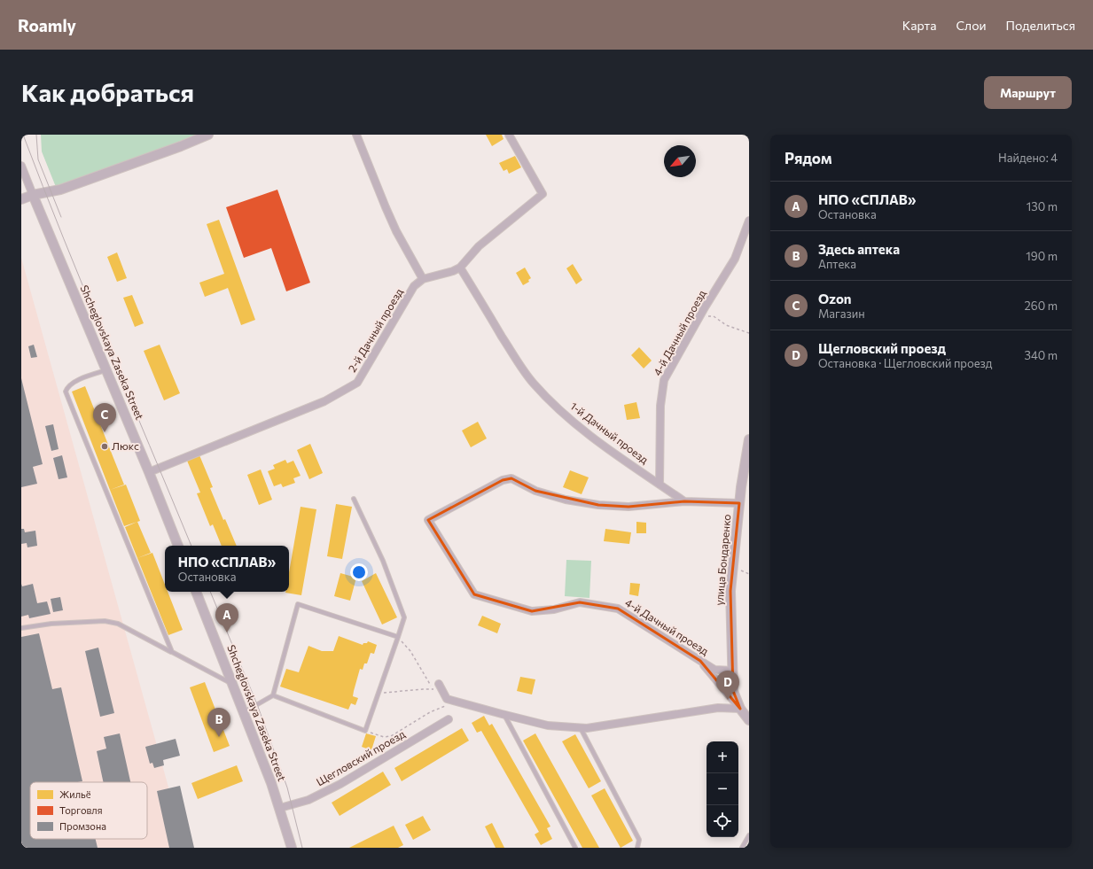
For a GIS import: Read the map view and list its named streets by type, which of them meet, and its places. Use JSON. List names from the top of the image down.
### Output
{
  "streets": {
    "street": [
      "2-й Дачный проезд",
      "4-й Дачный проезд",
      "Shcheglovskaya Zaseka Street",
      "1-й Дачный проезд",
      "улица Бондаренко",
      "Щегловский проезд"
    ]
  },
  "crossings": [
    ["2-й Дачный проезд", "Shcheglovskaya Zaseka Street"],
    ["4-й Дачный проезд", "1-й Дачный проезд"],
    ["4-й Дачный проезд", "улица Бондаренко"],
    ["Shcheglovskaya Zaseka Street", "Щегловский проезд"]
  ],
  "places": ["Люкс"],
  "legend": ["Жильё", "Торговля", "Промзона"],
  "north": "bottom left",
  "page": {
    "header": "Roamly",
    "nav": ["Карта", "Слои", "Поделиться"],
    "buttons": "Маршрут",
    "title": "Как добраться",
    "heading": ["Рядом", "Найдено: 4"],
    "list": [
      {
        "mark": "A",
        "name": "НПО «СПЛАВ»",
        "note": "Остановка",
        "value": "130 m"
      },
      {
        "mark": "B",
        "name": "Здесь аптека",
        "note": "Аптека",
        "value": "190 m"
      },
      {
        "mark": "C",
        "name": "Ozon",
        "note": "Магазин",
        "value": "260 m"
      },
      {
        "mark": "D",
        "name": "Щегловский проезд",
        "note": "Остановка · Щегловский проезд",
        "value": "340 m"
      }
    ],
    "pins": [
      "C",
      "A",
      "D",
      "B"
    ],
    "popup": ["НПО «СПЛАВ»", "Остановка"],
    "map_buttons": ["+", "−"]
  }
}
